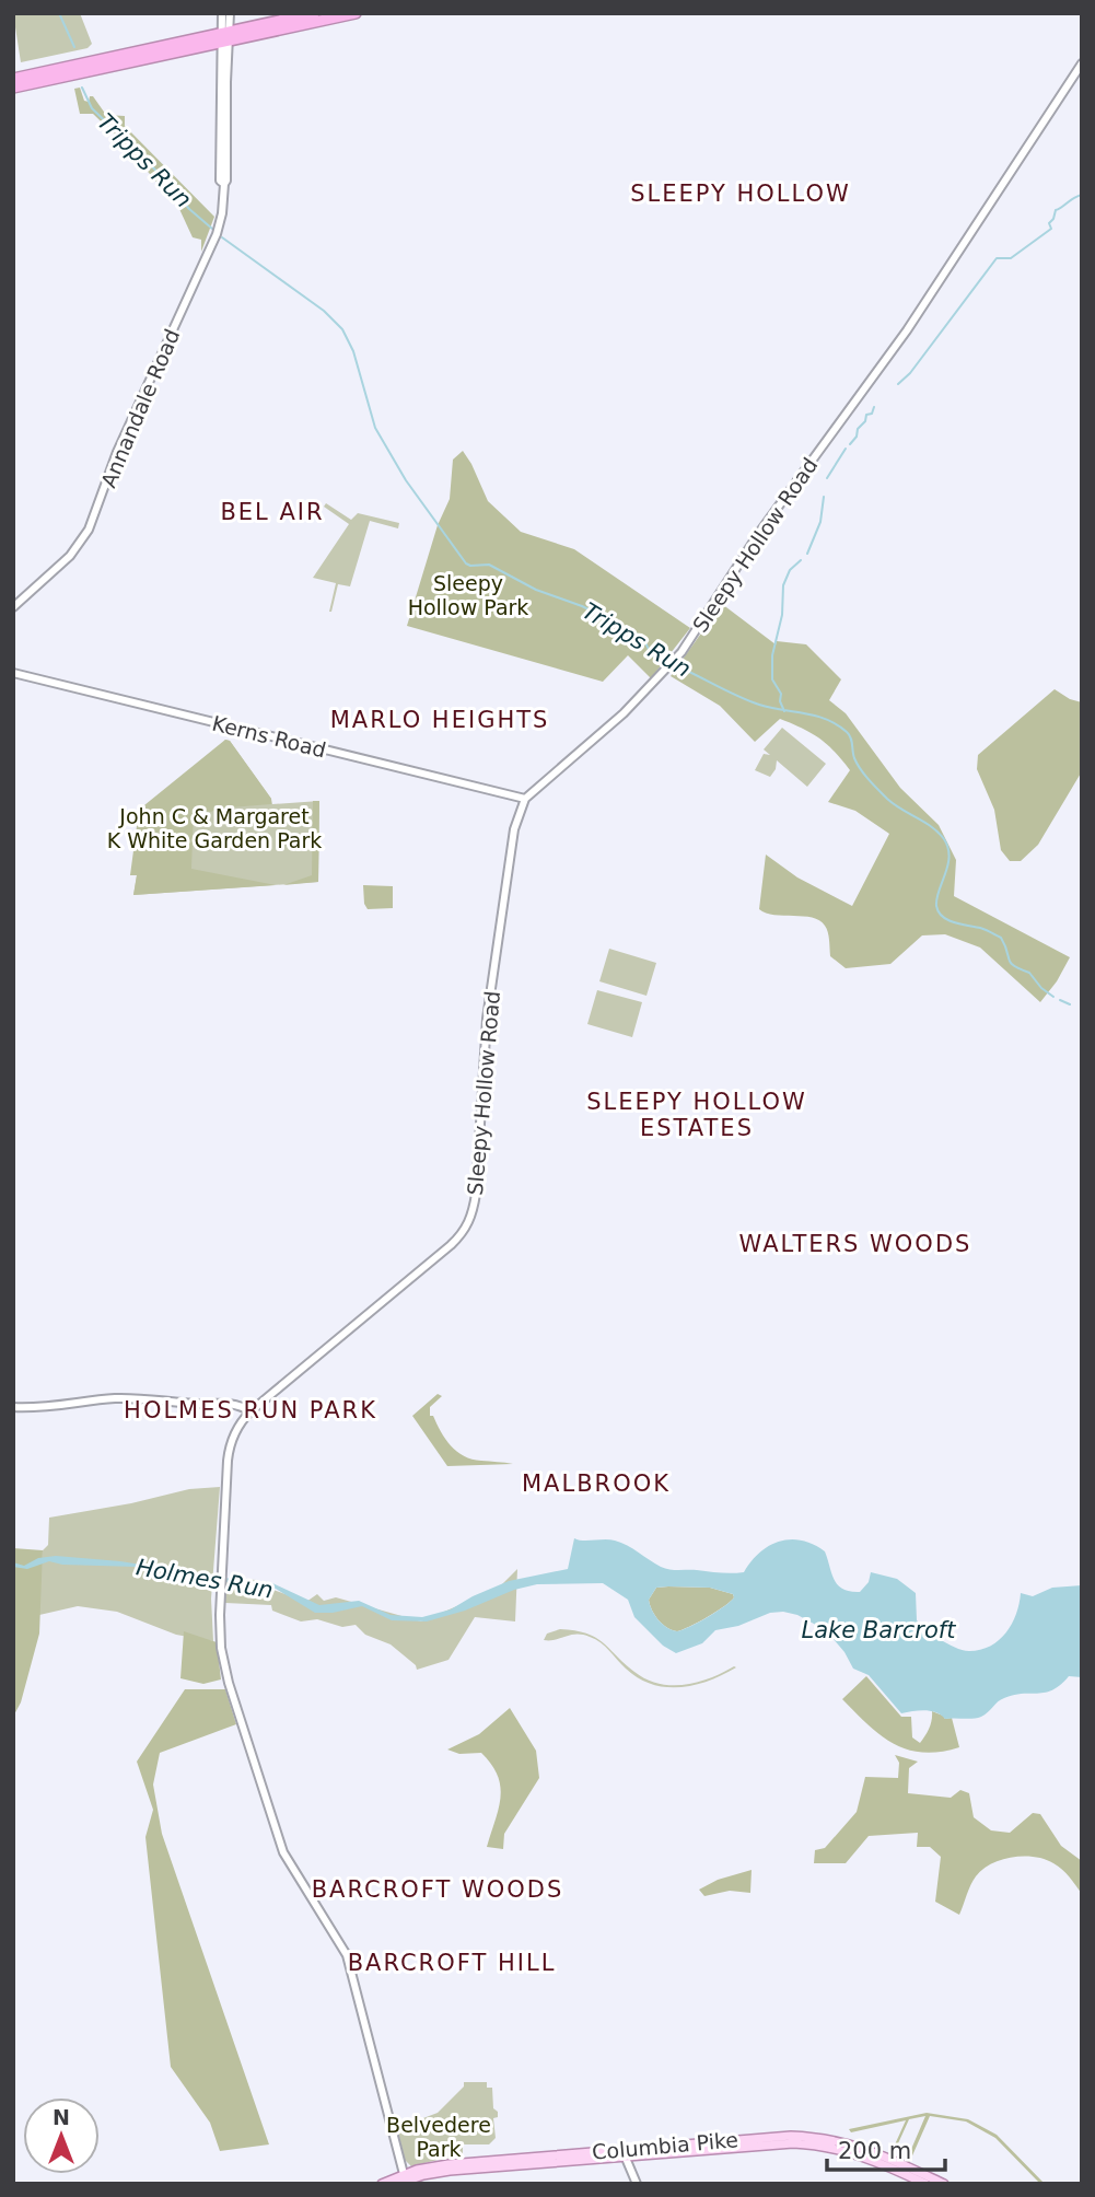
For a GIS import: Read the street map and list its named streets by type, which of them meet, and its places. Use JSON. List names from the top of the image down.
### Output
{
  "streets": {
    "main road": [
      "Annandale Road",
      "Sleepy Hollow Road",
      "Kerns Road",
      "Columbia Pike"
    ]
  },
  "crossings": [
    ["Sleepy Hollow Road", "Kerns Road"],
    ["Sleepy Hollow Road", "Columbia Pike"]
  ],
  "districts": [
    "SLEEPY HOLLOW",
    "BEL AIR",
    "MARLO HEIGHTS",
    "SLEEPY HOLLOW ESTATES",
    "WALTERS WOODS",
    "HOLMES RUN PARK",
    "MALBROOK",
    "BARCROFT WOODS",
    "BARCROFT HILL"
  ],
  "water": ["Tripps Run", "Holmes Run", "Lake Barcroft"],
  "parks": ["Sleepy Hollow Park", "John C & Margaret K White Garden Park", "Belvedere Park"],
  "scale_bar": "200 m",
  "north": "top"
}
